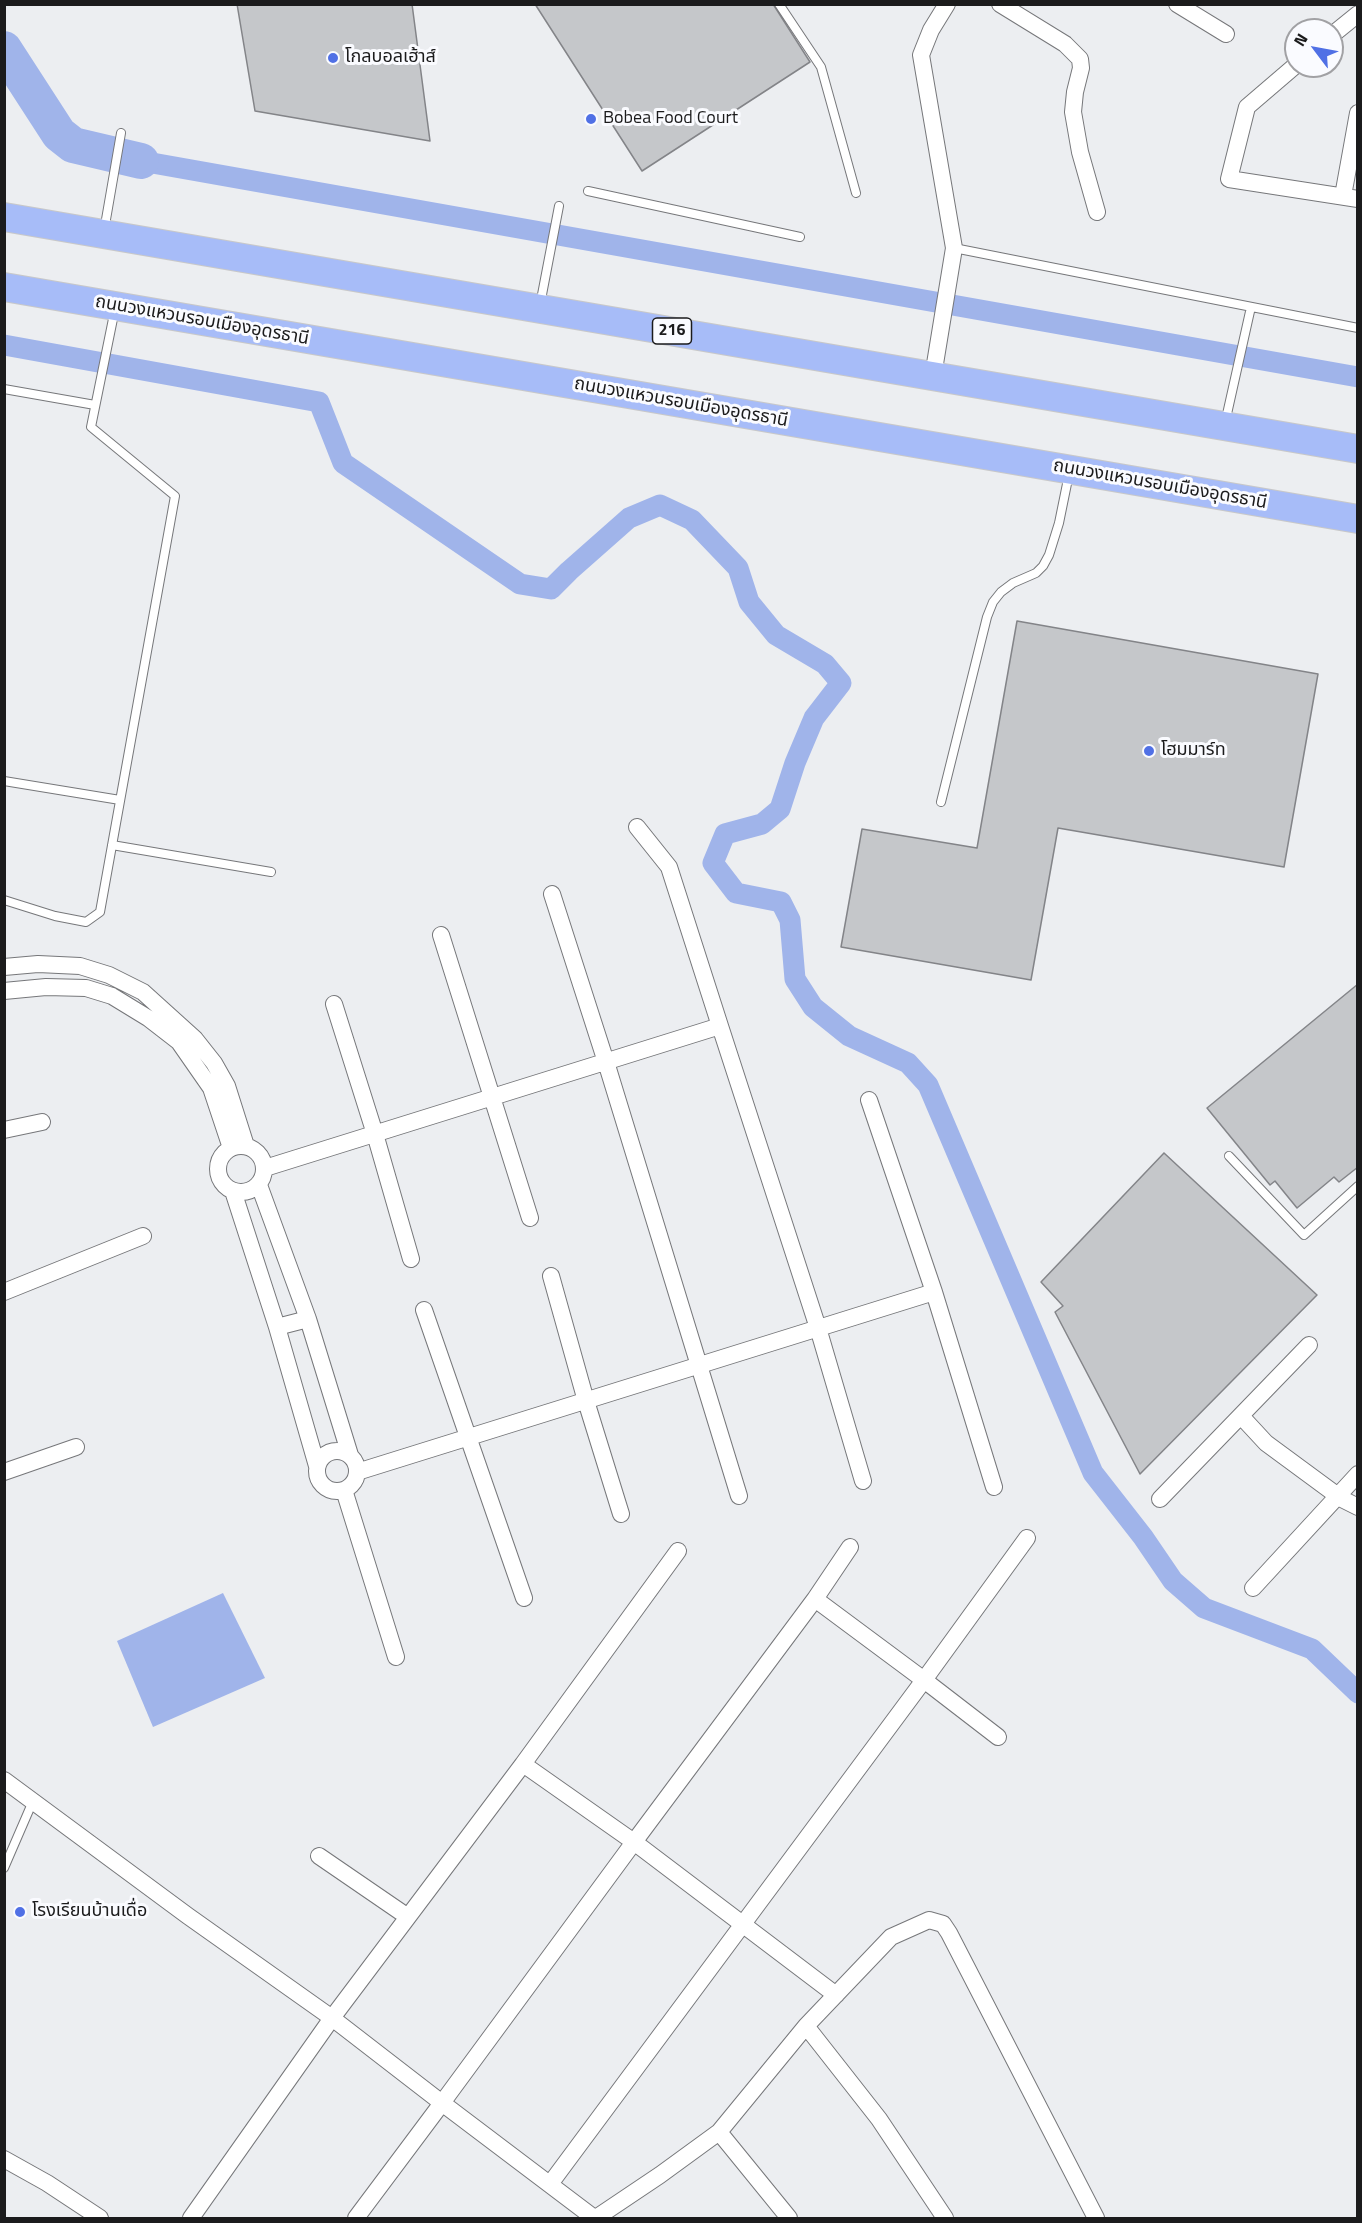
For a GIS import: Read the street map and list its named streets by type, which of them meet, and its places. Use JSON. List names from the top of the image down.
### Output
{
  "streets": {
    "highway": ["ถนนวงแหวนรอบเมืองอุดรธานี", "216"]
  },
  "places": [
    "โกลบอลเฮ้าส์",
    "Bobea Food Court",
    "โฮมมาร์ท",
    "โรงเรียนบ้านเดื่อ"
  ],
  "north": "top left"
}
